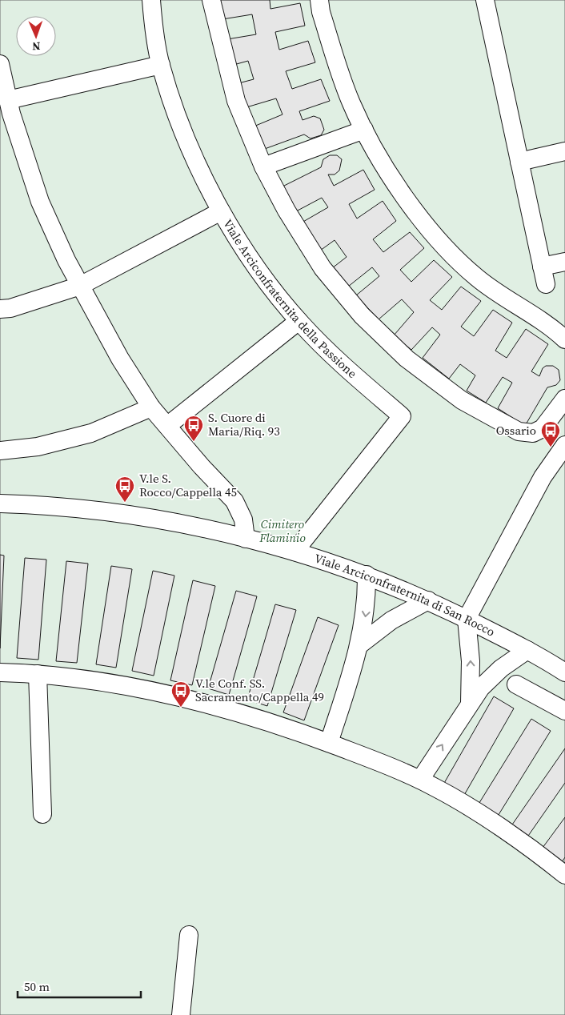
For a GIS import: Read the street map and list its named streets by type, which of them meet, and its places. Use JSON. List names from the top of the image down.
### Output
{
  "streets": {
    "lane": ["Viale Arciconfraternita della Passione", "Viale Arciconfraternita di San Rocco"]
  },
  "crossings": [
    ["Viale Arciconfraternita della Passione", "Viale Arciconfraternita di San Rocco"]
  ],
  "parks": ["Cimitero Flaminio"],
  "places": {
    "bus stop": [
      "S. Cuore di Maria/Riq. 93",
      "Ossario",
      "V.le S. Rocco/Cappella 45",
      "V.le Conf. SS. Sacramento/Cappella 49"
    ]
  },
  "scale_bar": "50 m",
  "north": "bottom"
}
